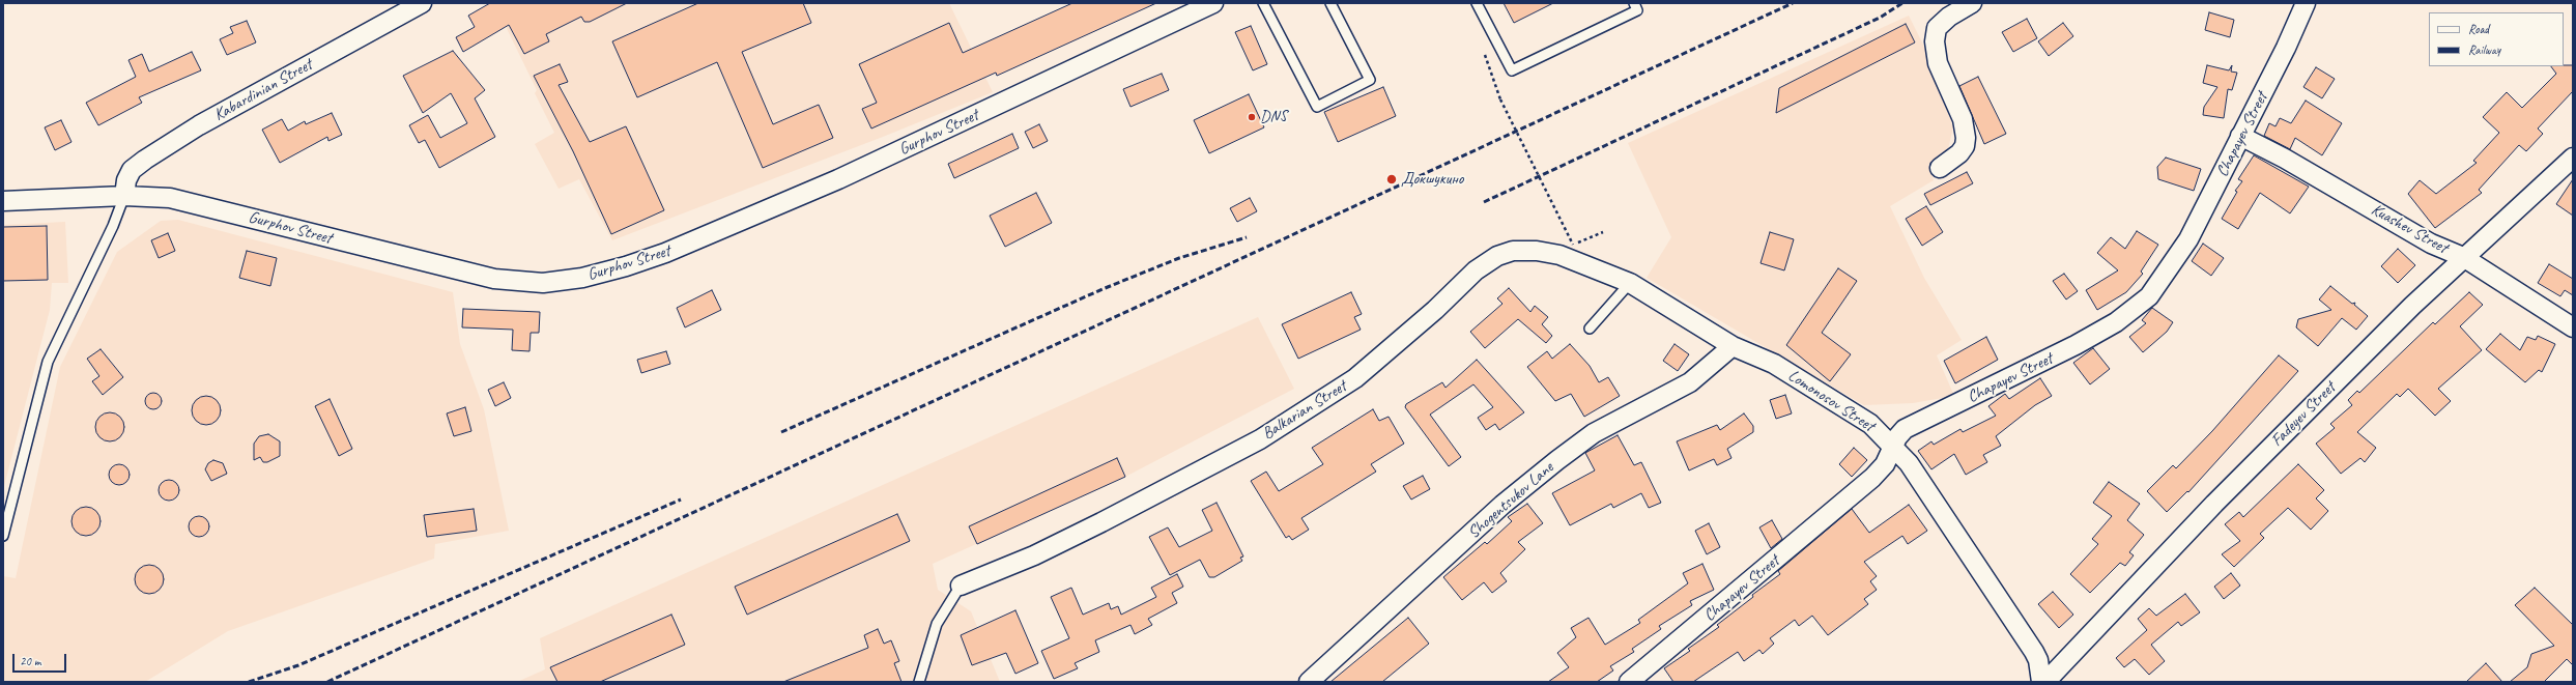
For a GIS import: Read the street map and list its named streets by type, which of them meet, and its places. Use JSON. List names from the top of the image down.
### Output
{
  "streets": {
    "street": [
      "Kabardinian Street",
      "Gurphov Street",
      "Chapayev Street",
      "Kuashev Street",
      "Lomonosov Street",
      "Balkarian Street",
      "Fadeyev Street",
      "Shogentsukov Lane"
    ]
  },
  "crossings": [
    ["Kabardinian Street", "Gurphov Street"],
    ["Chapayev Street", "Kuashev Street"],
    ["Chapayev Street", "Lomonosov Street"],
    ["Kuashev Street", "Fadeyev Street"],
    ["Lomonosov Street", "Balkarian Street"],
    ["Lomonosov Street", "Shogentsukov Lane"]
  ],
  "places": ["DNS", "Докшукино"],
  "legend": ["Road", "Railway"],
  "scale_bar": "20 m"
}
